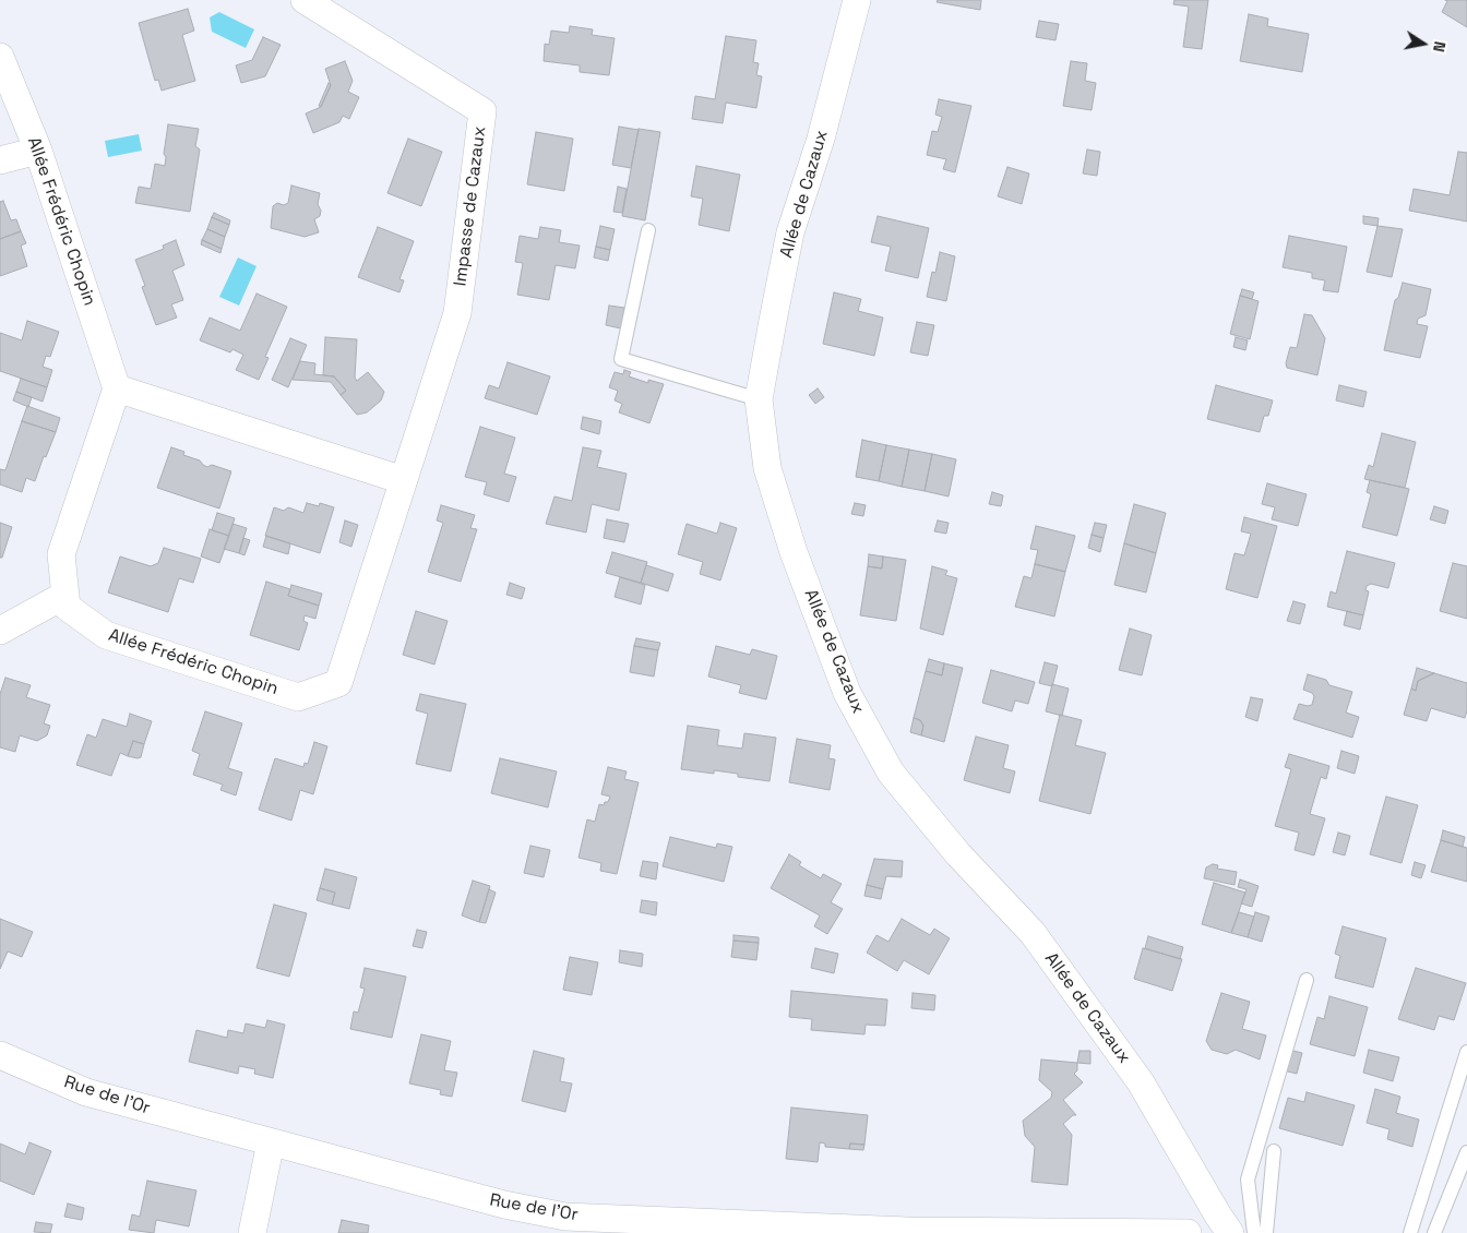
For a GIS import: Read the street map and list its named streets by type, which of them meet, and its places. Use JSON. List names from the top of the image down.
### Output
{
  "streets": {
    "street": [
      "Allée de Cazaux",
      "Impasse de Cazaux",
      "Allée Frédéric Chopin",
      "Rue de l'Or"
    ]
  },
  "crossings": [
    ["Impasse de Cazaux", "Allée Frédéric Chopin"]
  ],
  "north": "right"
}
